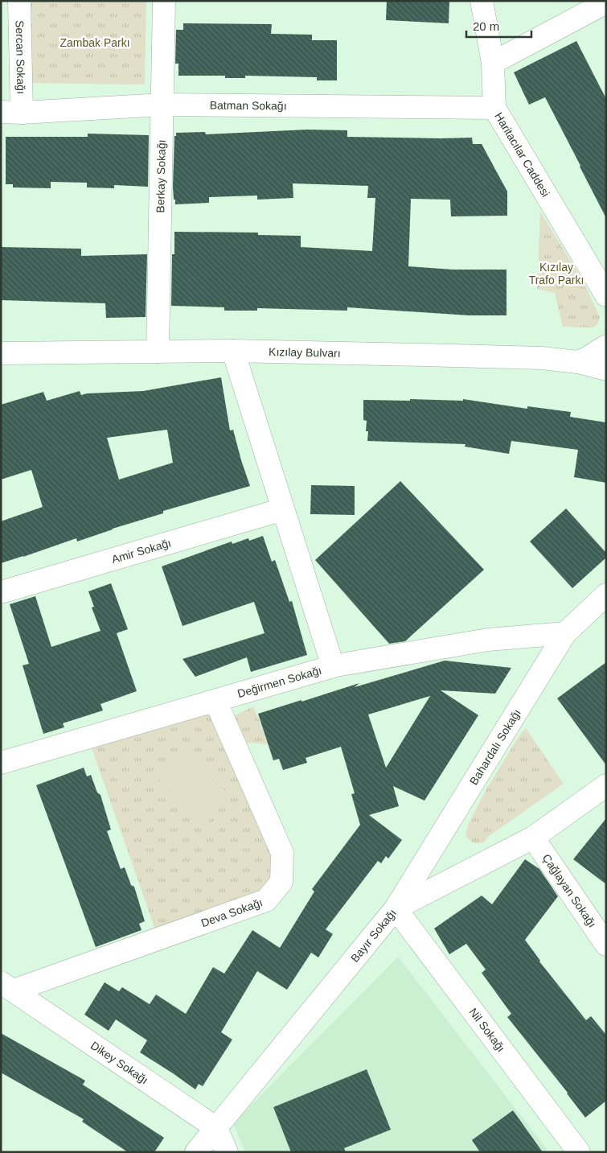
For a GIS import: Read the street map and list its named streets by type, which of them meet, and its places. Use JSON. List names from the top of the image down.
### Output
{
  "streets": {
    "street": [
      "Sercan Sokağı",
      "Batman Sokağı",
      "Haritacılar Caddesi",
      "Berkay Sokağı",
      "Kızılay Bulvarı",
      "Amir Sokağı",
      "Değirmen Sokağı",
      "Bahardalı Sokağı",
      "Çağlayan Sokağı",
      "Deva Sokağı",
      "Bayır Sokağı",
      "Nil Sokağı",
      "Dikey Sokağı"
    ]
  },
  "crossings": [
    ["Sercan Sokağı", "Batman Sokağı"],
    ["Batman Sokağı", "Haritacılar Caddesi"],
    ["Batman Sokağı", "Berkay Sokağı"],
    ["Berkay Sokağı", "Kızılay Bulvarı"],
    ["Değirmen Sokağı", "Bahardalı Sokağı"],
    ["Değirmen Sokağı", "Deva Sokağı"],
    ["Bahardalı Sokağı", "Bayır Sokağı"],
    ["Bahardalı Sokağı", "Nil Sokağı"],
    ["Çağlayan Sokağı", "Bayır Sokağı"],
    ["Deva Sokağı", "Dikey Sokağı"],
    ["Bayır Sokağı", "Nil Sokağı"],
    ["Bayır Sokağı", "Dikey Sokağı"]
  ],
  "parks": ["Zambak Parkı", "Kızılay Trafo Parkı"],
  "scale_bar": "20 m"
}
